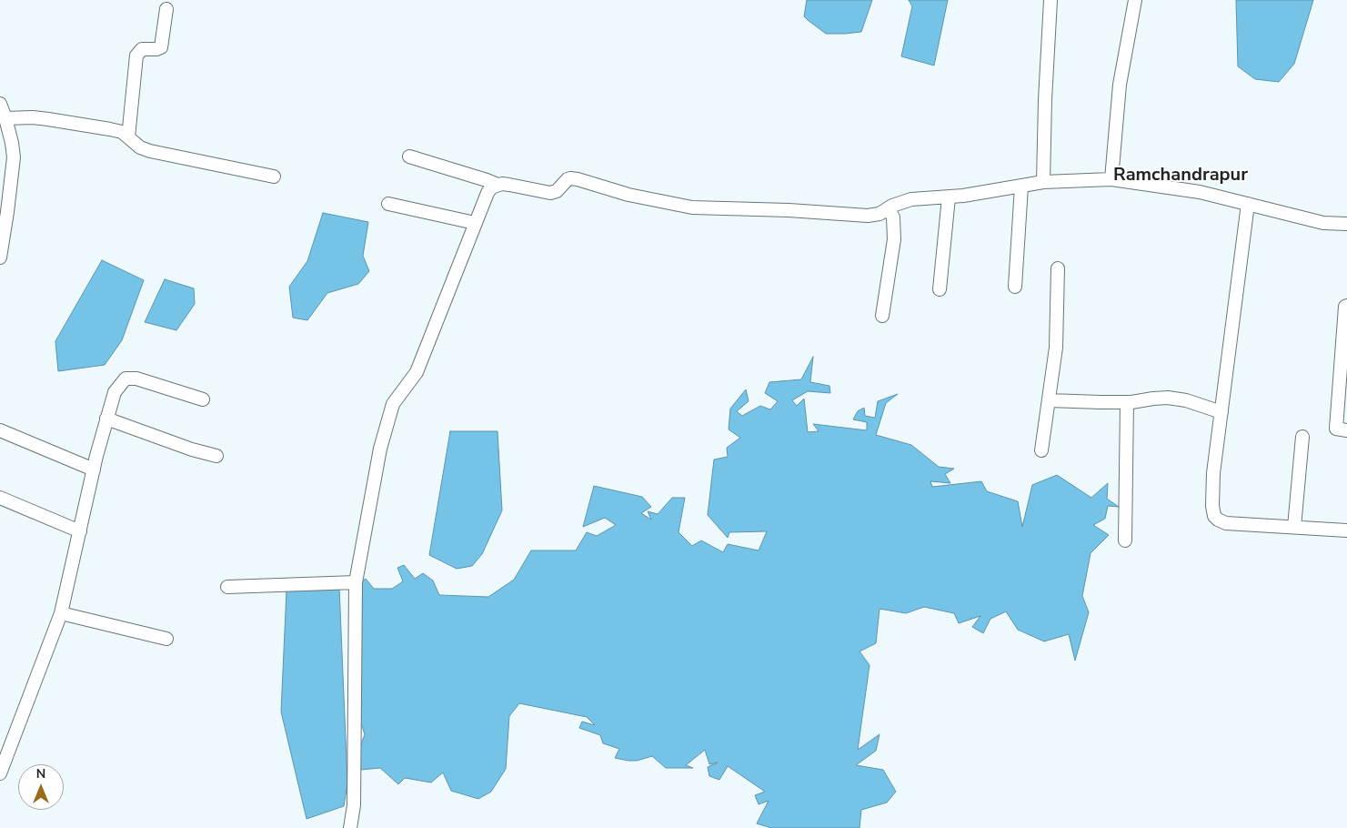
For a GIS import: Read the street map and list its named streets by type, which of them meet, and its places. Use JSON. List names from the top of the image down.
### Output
{
  "districts": ["Ramchandrapur"],
  "north": "top"
}
